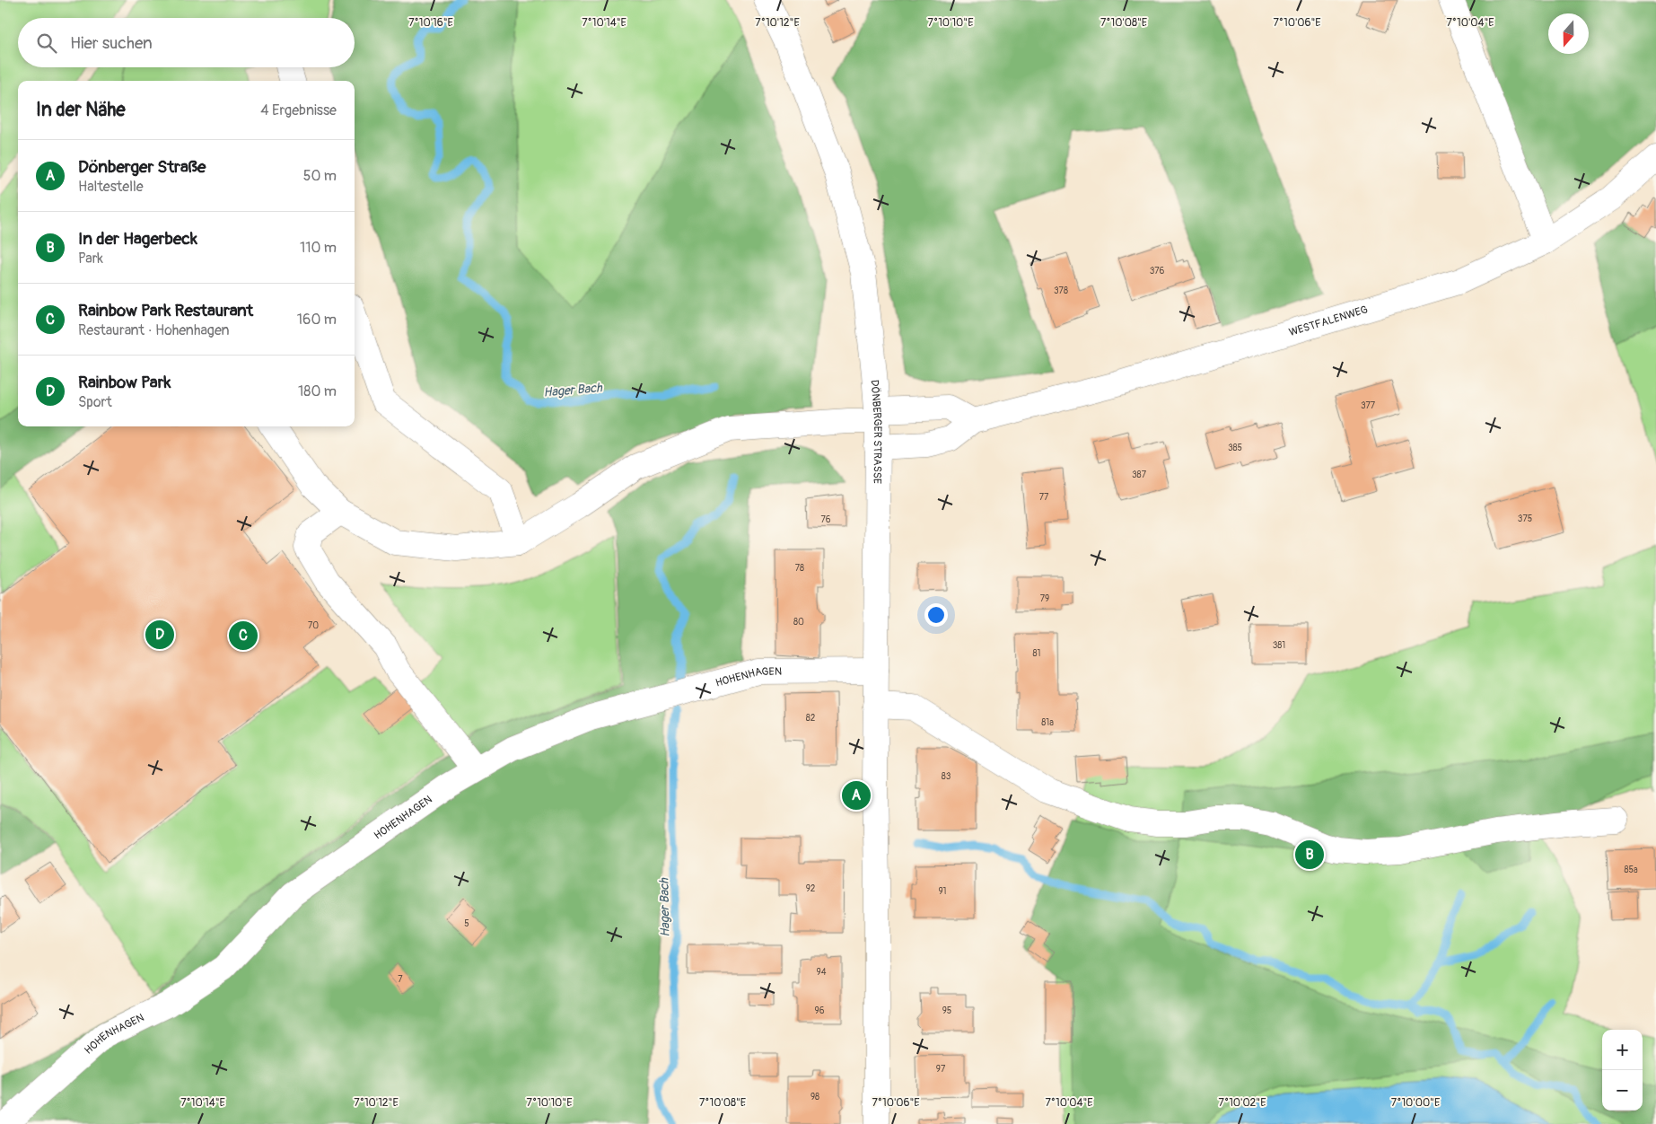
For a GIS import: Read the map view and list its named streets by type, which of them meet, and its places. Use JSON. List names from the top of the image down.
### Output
{
  "streets": {
    "street": ["WESTFALENWEG", "DÖNBERGER STRASSE", "HOHENHAGEN"]
  },
  "crossings": [
    ["WESTFALENWEG", "DÖNBERGER STRASSE"],
    ["DÖNBERGER STRASSE", "HOHENHAGEN"]
  ],
  "water": ["Hager Bach"],
  "house_numbers": [
    "376",
    "378",
    "377",
    "385",
    "387",
    "77",
    "375",
    "76",
    "78",
    "79",
    "80",
    "70",
    "381",
    "81",
    "82",
    "81a",
    "83",
    "85a",
    "92",
    "91",
    "5",
    "94",
    "7",
    "96",
    "95",
    "97",
    "98"
  ],
  "north": "bottom",
  "page": {
    "search": "Hier suchen",
    "heading": ["In der Nähe", "4 Ergebnisse"],
    "list": [
      {
        "mark": "A",
        "name": "Dönberger Straße",
        "note": "Haltestelle",
        "value": "50 m"
      },
      {
        "mark": "B",
        "name": "In der Hagerbeck",
        "note": "Park",
        "value": "110 m"
      },
      {
        "mark": "C",
        "name": "Rainbow Park Restaurant",
        "note": "Restaurant · Hohenhagen",
        "value": "160 m"
      },
      {
        "mark": "D",
        "name": "Rainbow Park",
        "note": "Sport",
        "value": "180 m"
      }
    ],
    "pins": [
      "D",
      "C",
      "A",
      "B"
    ],
    "map_buttons": ["+", "−"]
  },
  "coordinates": [
    "7°10'16\"E",
    "7°10'14\"E",
    "7°10'12\"E",
    "7°10'10\"E",
    "7°10'08\"E",
    "7°10'06\"E",
    "7°10'04\"E",
    "7°10'02\"E",
    "7°10'00\"E"
  ]
}
